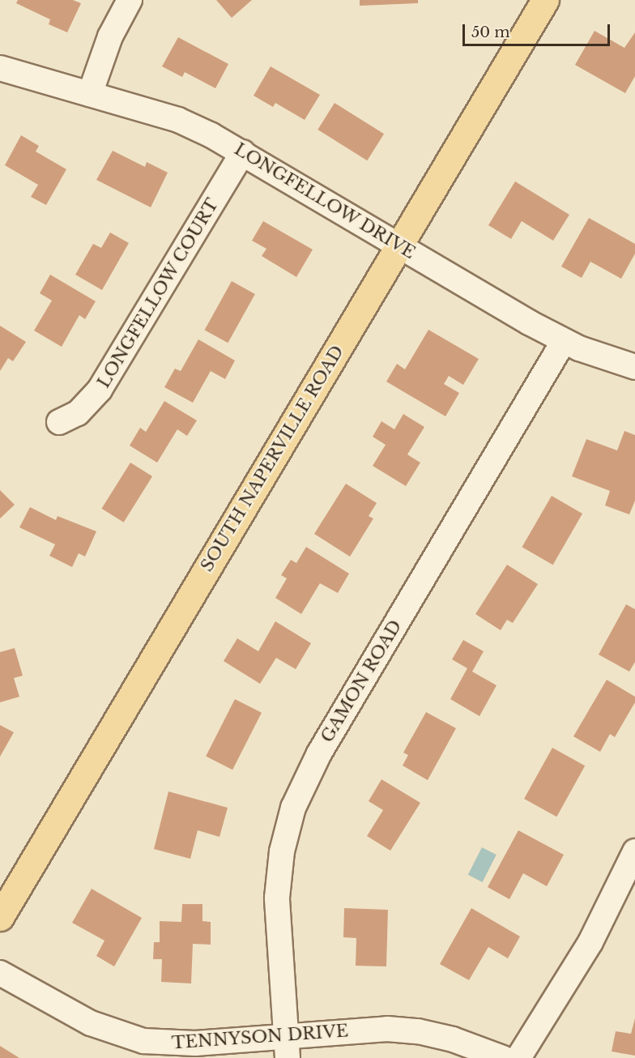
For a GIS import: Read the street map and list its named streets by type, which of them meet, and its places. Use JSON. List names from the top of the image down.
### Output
{
  "streets": {
    "main road": ["SOUTH NAPERVILLE ROAD"],
    "street": [
      "LONGFELLOW DRIVE",
      "LONGFELLOW COURT",
      "GAMON ROAD",
      "TENNYSON DRIVE"
    ]
  },
  "crossings": [
    ["LONGFELLOW DRIVE", "LONGFELLOW COURT"],
    ["LONGFELLOW DRIVE", "SOUTH NAPERVILLE ROAD"],
    ["LONGFELLOW DRIVE", "GAMON ROAD"],
    ["GAMON ROAD", "TENNYSON DRIVE"]
  ],
  "scale_bar": "50 m"
}
